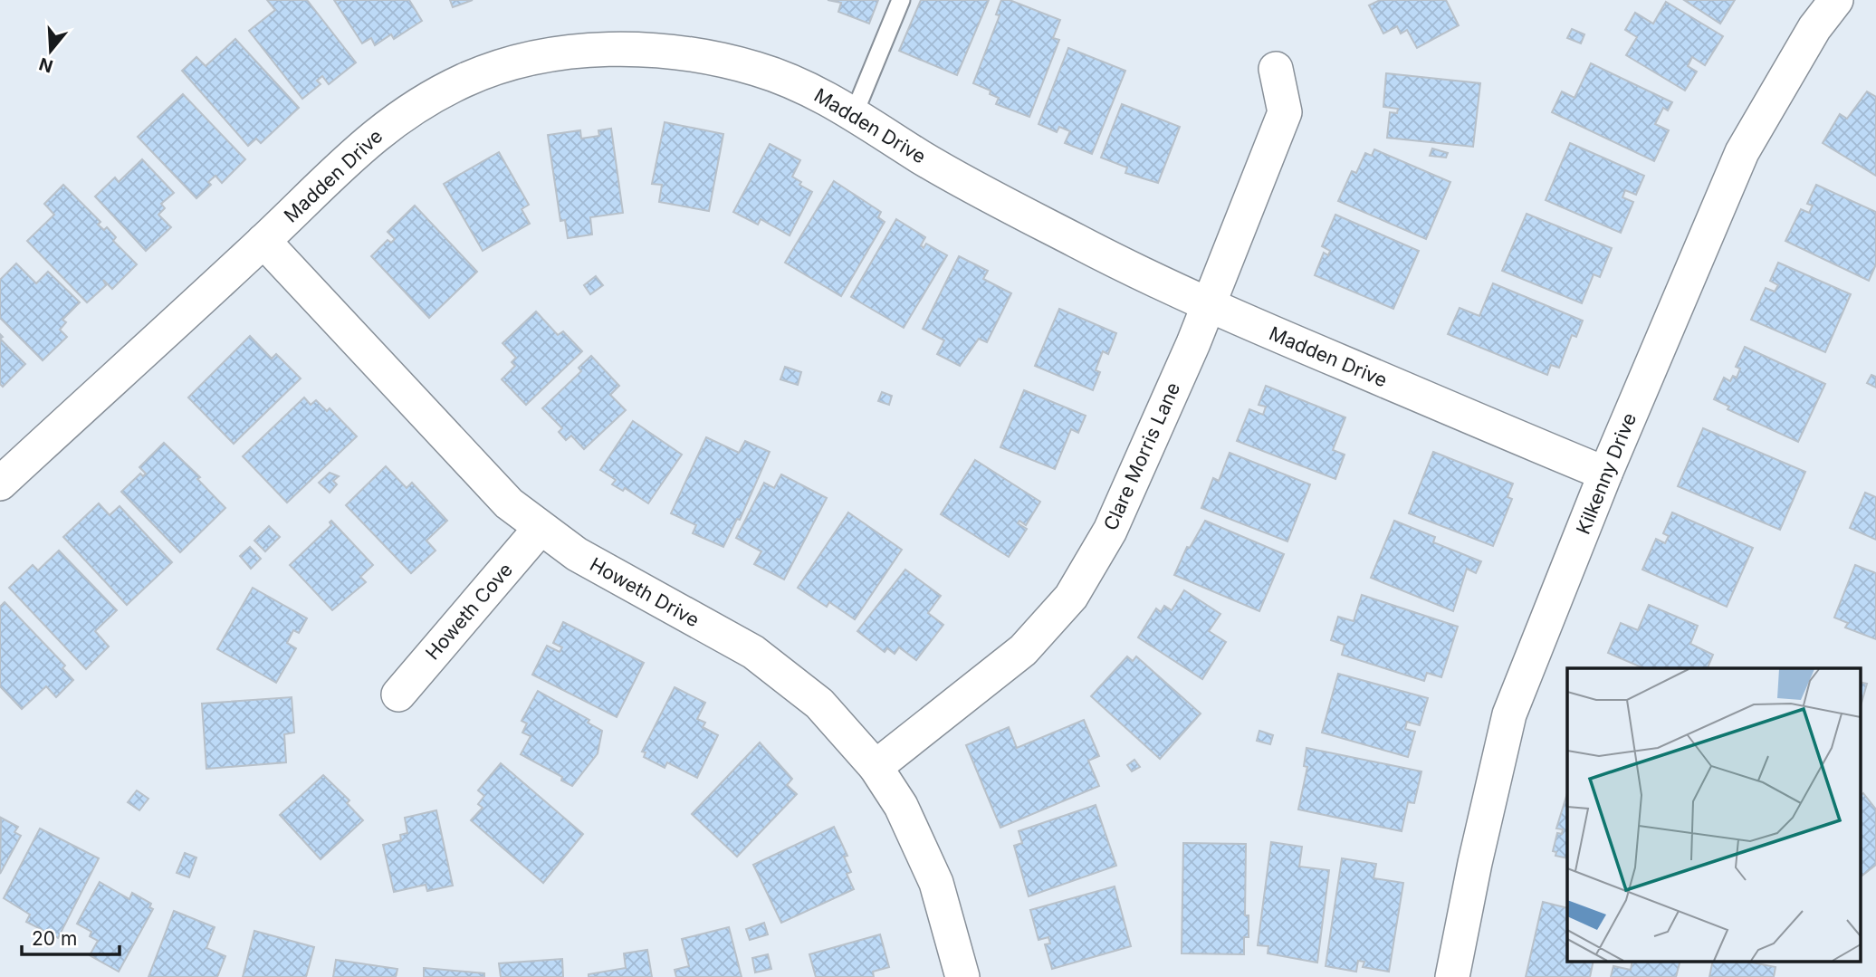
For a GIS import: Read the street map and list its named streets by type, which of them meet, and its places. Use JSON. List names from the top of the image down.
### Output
{
  "streets": {
    "street": [
      "Madden Drive",
      "Clare Morris Lane",
      "Kilkenny Drive",
      "Howeth Drive",
      "Howeth Cove"
    ]
  },
  "crossings": [
    ["Madden Drive", "Clare Morris Lane"],
    ["Madden Drive", "Kilkenny Drive"],
    ["Madden Drive", "Howeth Drive"],
    ["Clare Morris Lane", "Howeth Drive"],
    ["Howeth Drive", "Howeth Cove"]
  ],
  "scale_bar": "20 m",
  "north": "bottom"
}
